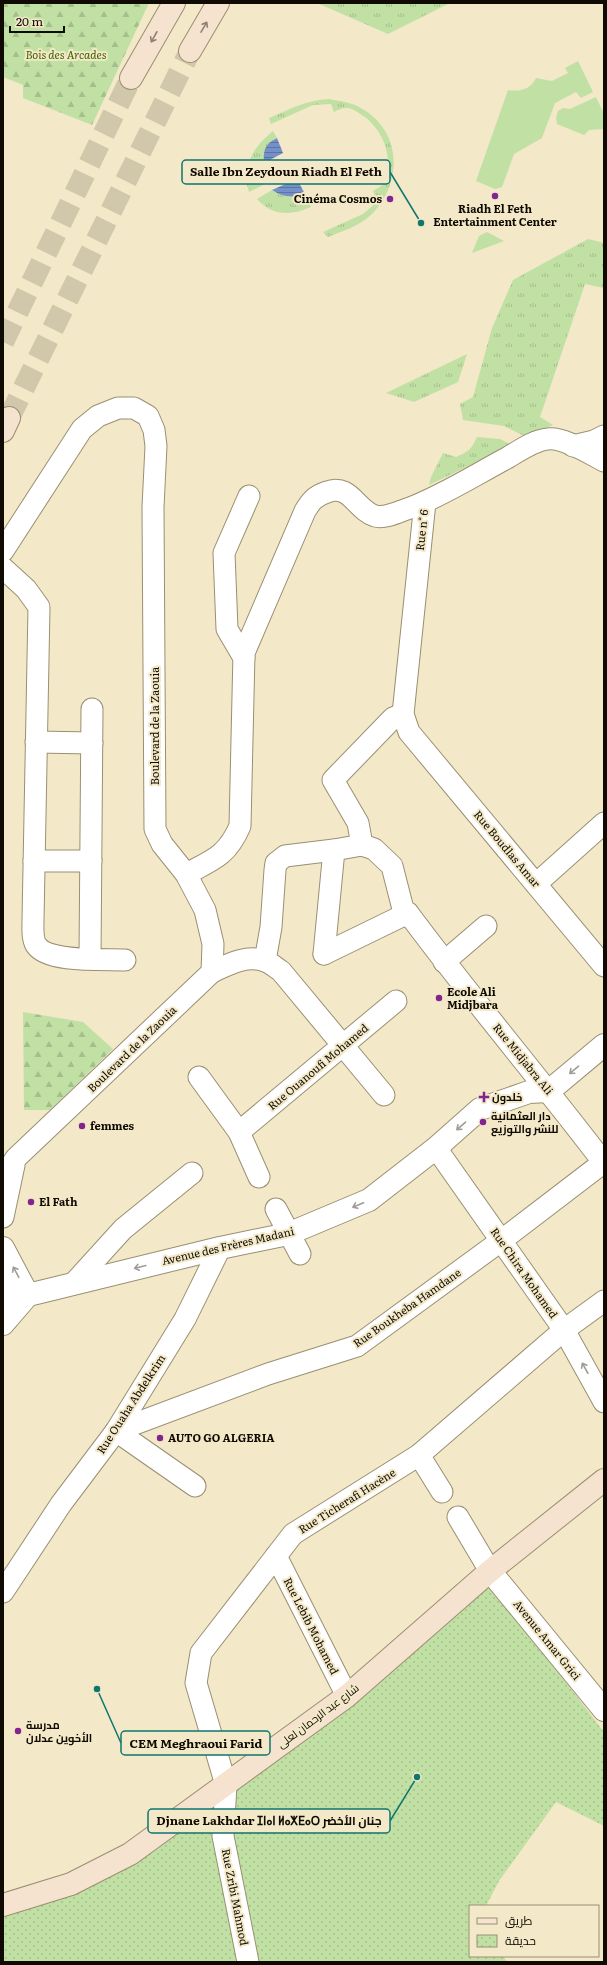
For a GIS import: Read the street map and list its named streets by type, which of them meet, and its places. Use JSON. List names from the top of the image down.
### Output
{
  "streets": {
    "main road": ["شارع عبد الرحمان لعلى"],
    "street": [
      "Rue n° 6",
      "Boulevard de la Zaouia",
      "Rue Boudlas Amar",
      "Rue Midjabra Ali",
      "Rue Ouanoufi Mohamed",
      "Avenue des Frères Madani",
      "Rue Chira Mohamed",
      "Rue Boukheba Hamdane",
      "Rue Ouaha Abdelkrim",
      "Rue Ticherafi Hacène",
      "Rue Lebib Mohamed",
      "Avenue Amar Grici",
      "Rue Zribi Mahmod"
    ]
  },
  "crossings": [
    ["Rue n° 6", "Rue Boudlas Amar"],
    ["Rue Midjabra Ali", "Avenue des Frères Madani"],
    ["Rue Midjabra Ali", "Rue Boukheba Hamdane"],
    ["Avenue des Frères Madani", "Rue Chira Mohamed"],
    ["Avenue des Frères Madani", "Rue Ouaha Abdelkrim"],
    ["Rue Chira Mohamed", "Rue Boukheba Hamdane"],
    ["Rue Chira Mohamed", "Rue Ticherafi Hacène"],
    ["Rue Boukheba Hamdane", "Rue Ouaha Abdelkrim"],
    ["Rue Ticherafi Hacène", "Rue Lebib Mohamed"],
    ["Rue Ticherafi Hacène", "شارع عبد الرحمان لعلى"],
    ["Rue Ticherafi Hacène", "Rue Zribi Mahmod"],
    ["Rue Lebib Mohamed", "شارع عبد الرحمان لعلى"],
    ["Avenue Amar Grici", "شارع عبد الرحمان لعلى"],
    ["شارع عبد الرحمان لعلى", "Rue Zribi Mahmod"]
  ],
  "parks": ["Bois des Arcades"],
  "places": {
    "other": [
      "Riadh El Feth Entertainment Center",
      "Cinéma Cosmos",
      "Salle Ibn Zeydoun Riadh El Feth",
      "Ecole Ali Midjbara",
      "دار العثمانية للنشر والتوزيع",
      "femmes",
      "El Fath",
      "AUTO GO ALGERIA",
      "CEM Meghraoui Farid",
      "مدرسة الأخوين عدلان",
      "Djnane Lakhdar ⵊⵏⴰⵏ ⵍⴰⵅⴹⴰⵔ جنان الأخضر"
    ],
    "health": ["خلدون"]
  },
  "legend": ["طريق", "حديقة"],
  "scale_bar": "20 m"
}
